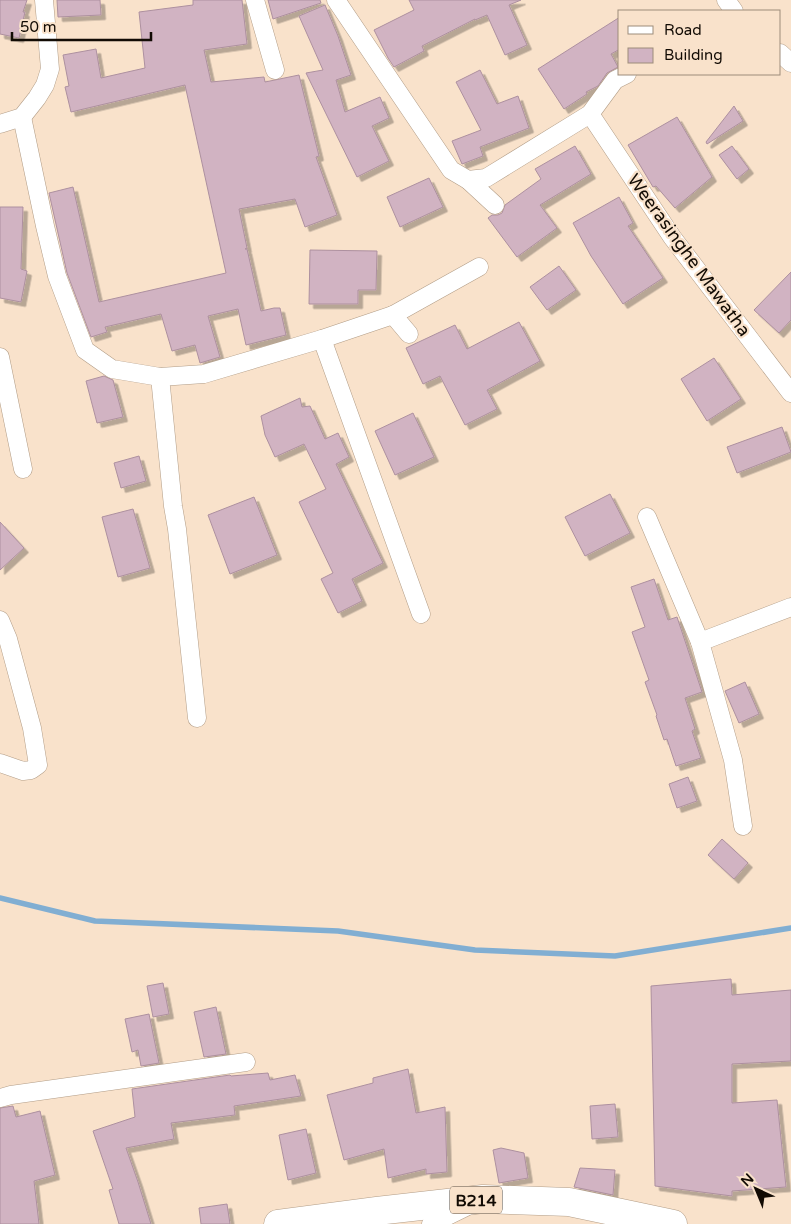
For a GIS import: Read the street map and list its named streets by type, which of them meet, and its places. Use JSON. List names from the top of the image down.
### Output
{
  "streets": {
    "main road": ["B214"],
    "street": ["Weerasinghe Mawatha"]
  },
  "legend": ["Road", "Building"],
  "scale_bar": "50 m",
  "north": "top left"
}
